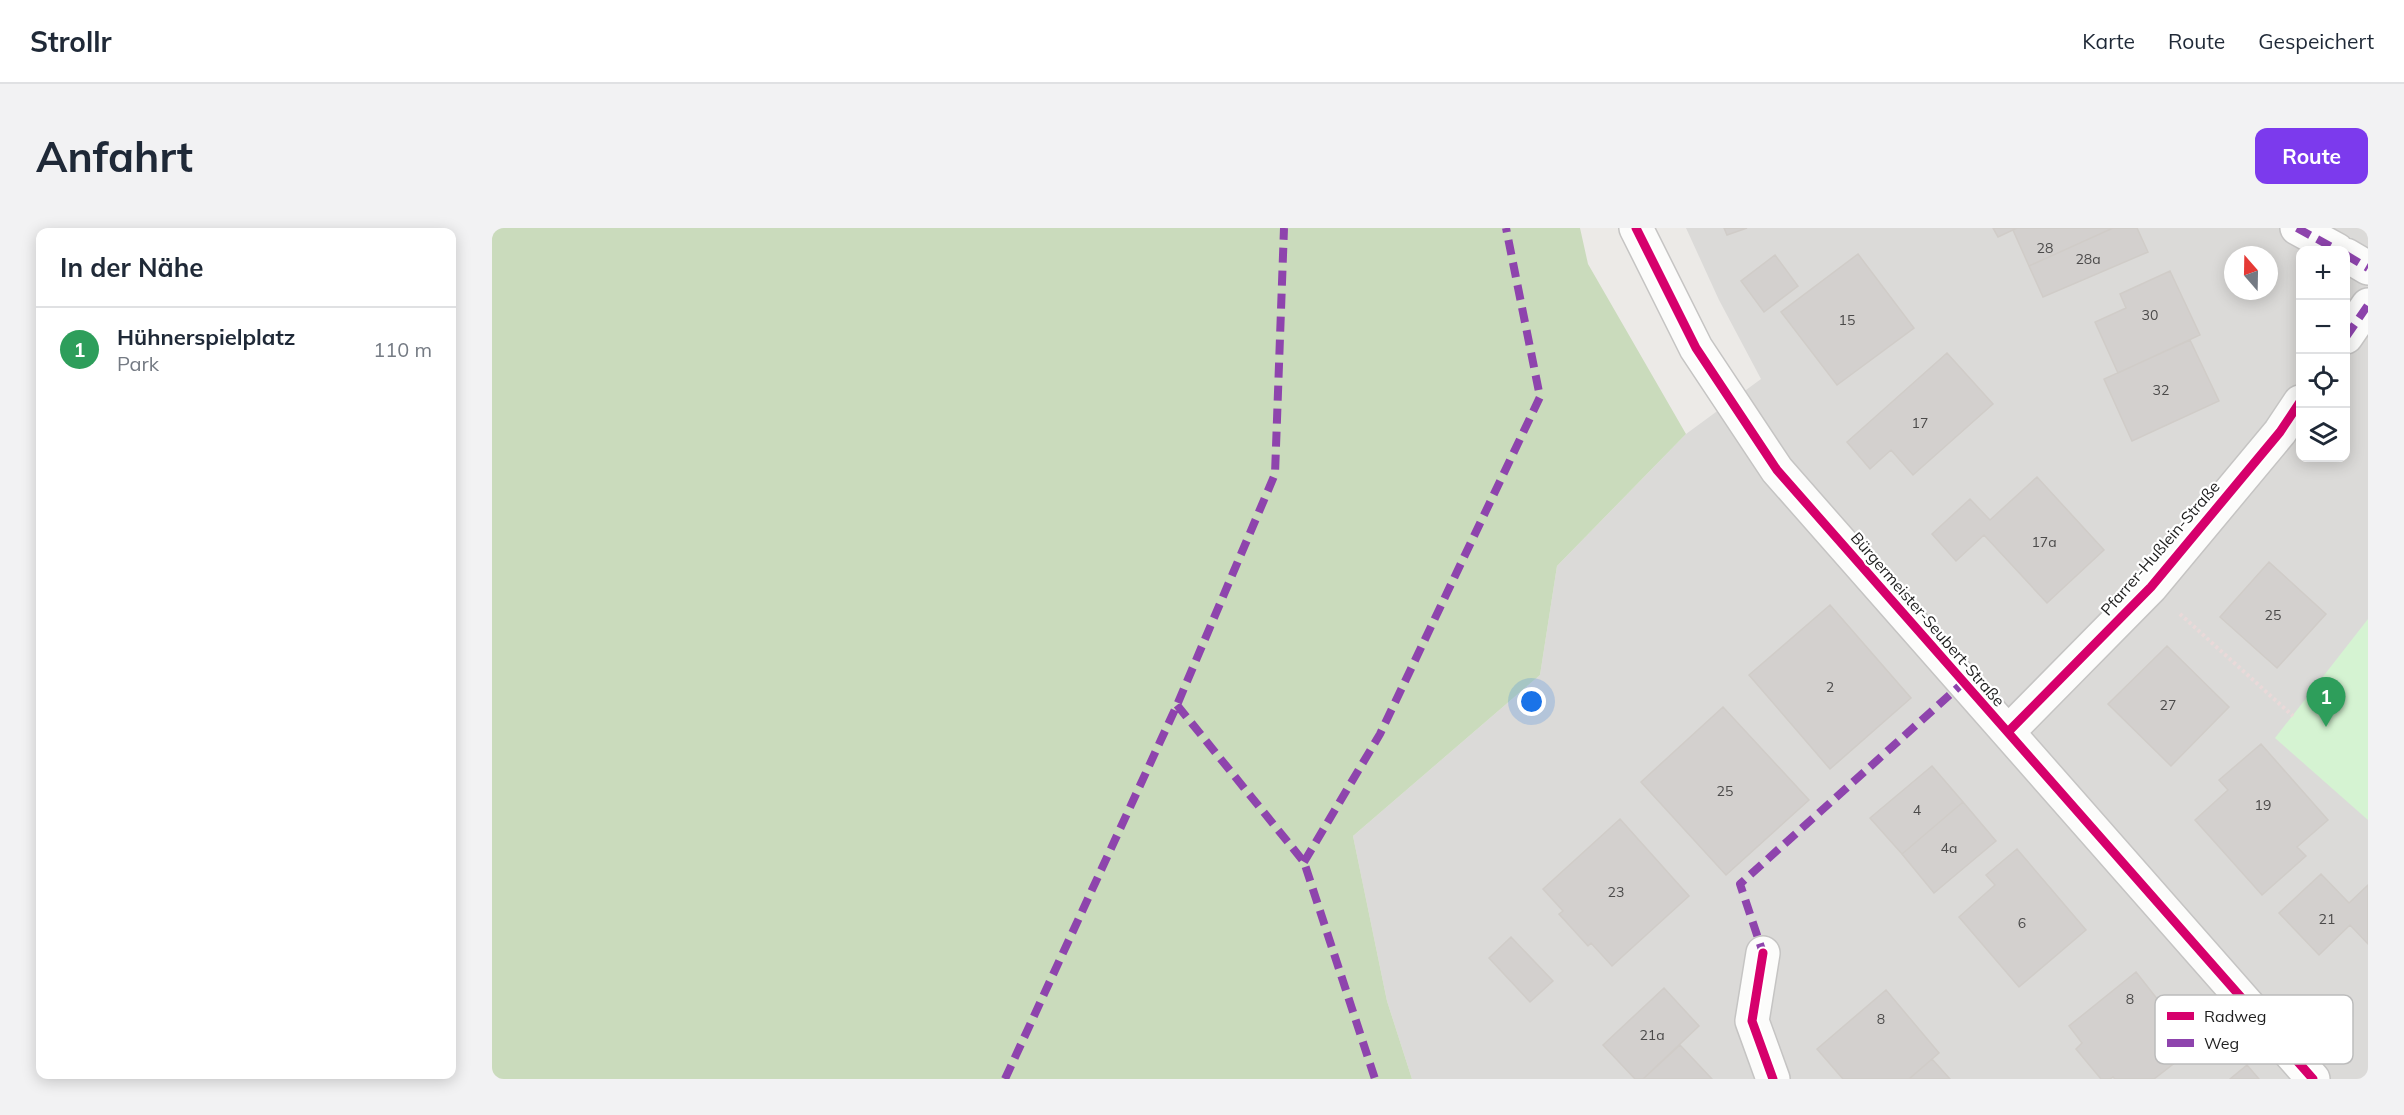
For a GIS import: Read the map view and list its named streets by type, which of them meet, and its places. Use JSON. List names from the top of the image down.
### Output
{
  "streets": {
    "street": ["Pfarrer-Hußlein-Straße", "Bürgermeister-Seubert-Straße"]
  },
  "crossings": [
    ["Pfarrer-Hußlein-Straße", "Bürgermeister-Seubert-Straße"]
  ],
  "house_numbers": [
    "28",
    "28a",
    "30",
    "15",
    "32",
    "17",
    "17a",
    "25",
    "2",
    "27",
    "25",
    "19",
    "4",
    "4a",
    "23",
    "21",
    "6",
    "8",
    "8",
    "21a"
  ],
  "legend": ["Radweg", "Weg"],
  "north": "top",
  "page": {
    "header": "Strollr",
    "nav": ["Karte", "Route", "Gespeichert"],
    "buttons": "Route",
    "title": "Anfahrt",
    "heading": "In der Nähe",
    "map_buttons": ["+", "−"],
    "list": [
      {
        "mark": "1",
        "name": "Hühnerspielplatz",
        "note": "Park",
        "value": "110 m"
      }
    ],
    "pins": "1"
  }
}
